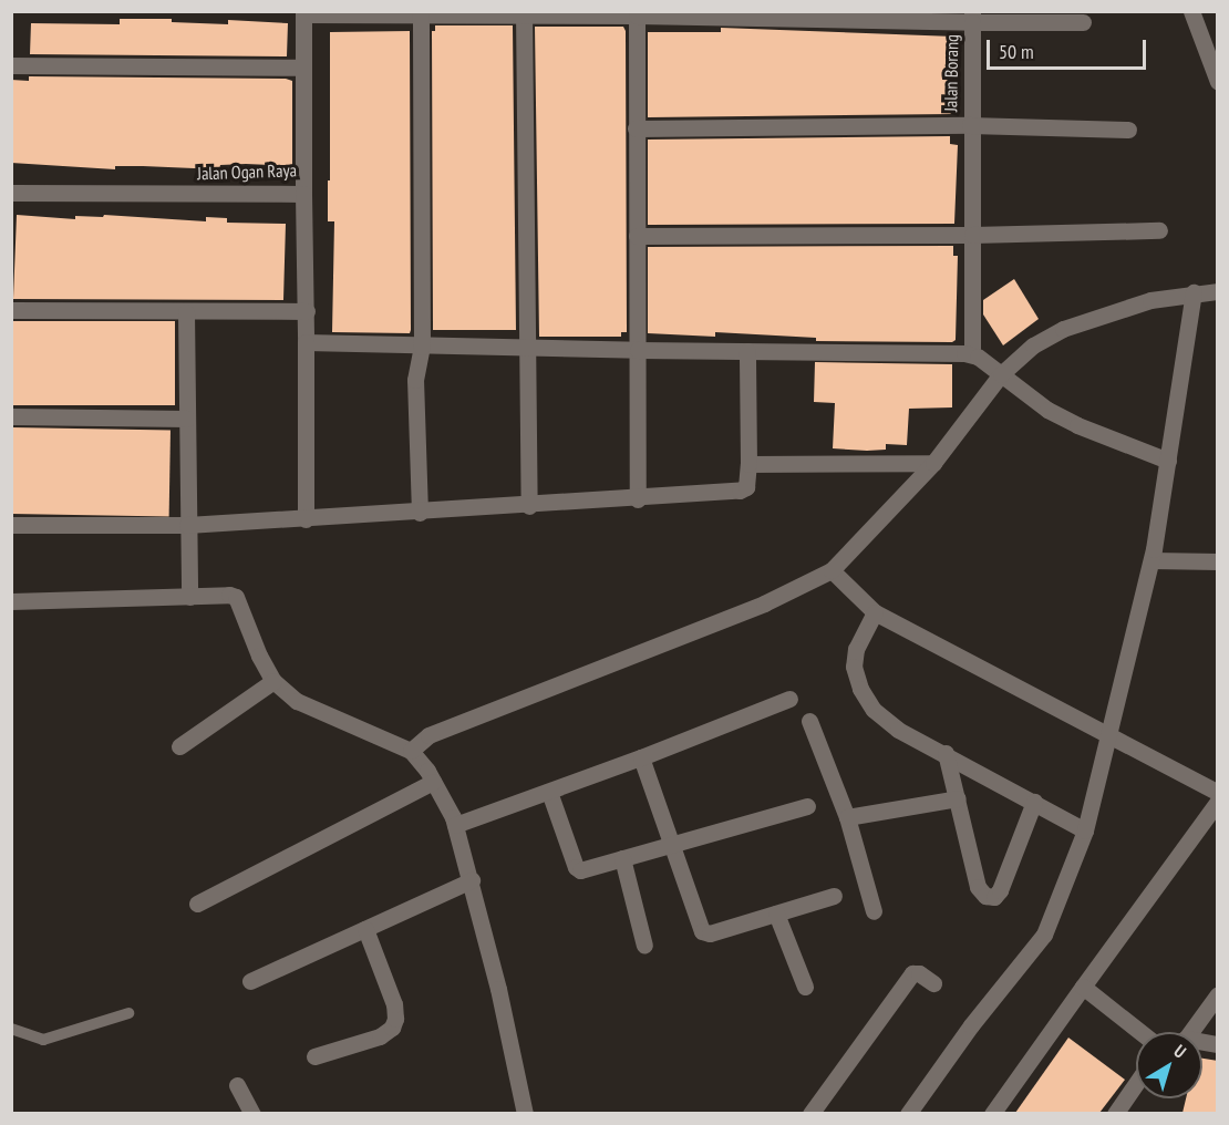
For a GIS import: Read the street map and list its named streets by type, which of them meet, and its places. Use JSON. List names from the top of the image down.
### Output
{
  "streets": {
    "street": ["Jalan Borang", "Jalan Ogan Raya"]
  },
  "crossings": [
    ["Jalan Borang", "Jalan Ogan Raya"]
  ],
  "scale_bar": "50 m",
  "north": "top right"
}
